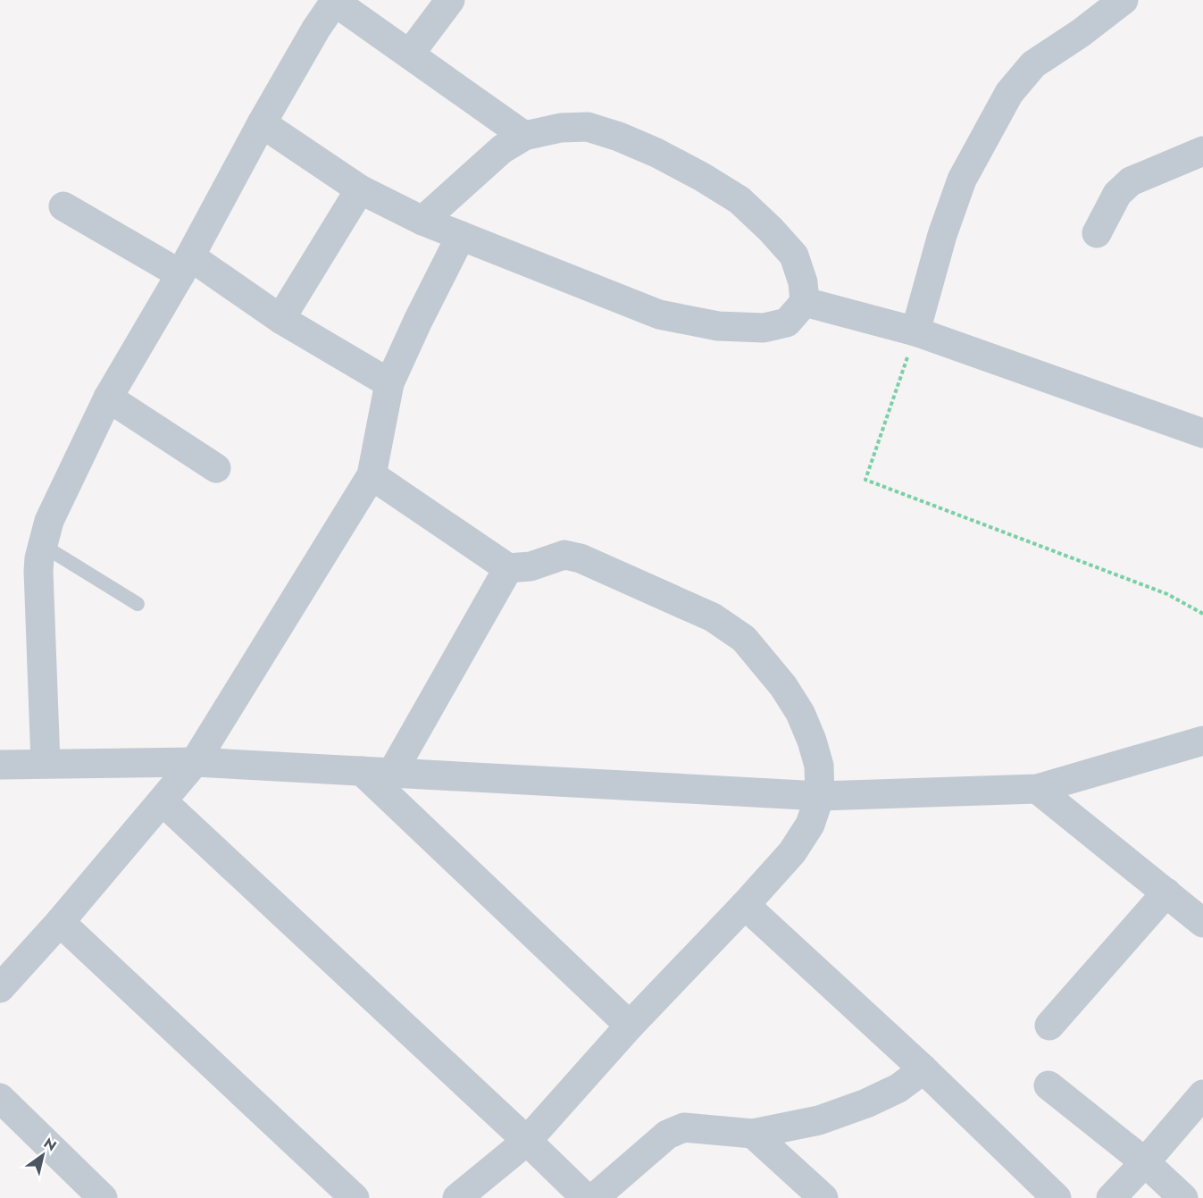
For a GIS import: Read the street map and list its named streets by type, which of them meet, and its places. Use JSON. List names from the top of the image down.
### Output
{
  "north": "top right"
}
